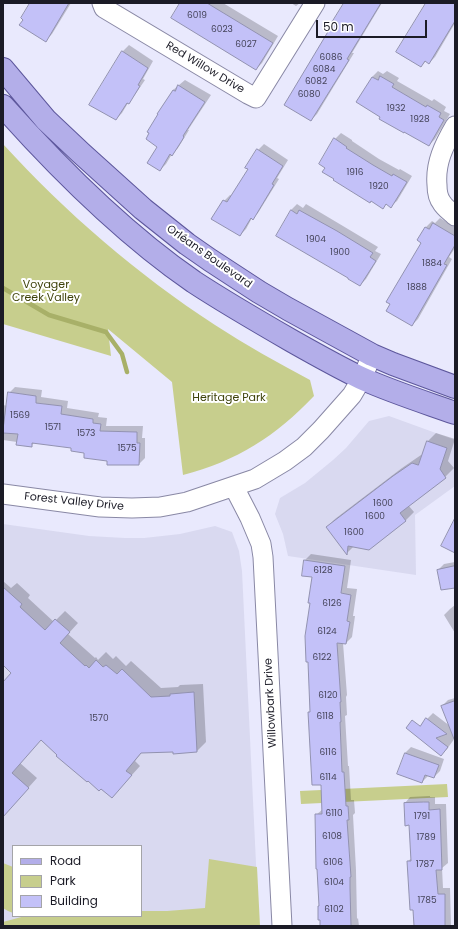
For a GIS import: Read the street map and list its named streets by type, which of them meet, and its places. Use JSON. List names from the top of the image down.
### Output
{
  "streets": {
    "main road": ["Orléans Boulevard"],
    "street": ["Red Willow Drive", "Forest Valley Drive", "Willowbark Drive"]
  },
  "crossings": [
    ["Orléans Boulevard", "Forest Valley Drive"],
    ["Forest Valley Drive", "Willowbark Drive"]
  ],
  "parks": ["Voyager Creek Valley", "Heritage Park"],
  "house_numbers": [
    "6019",
    "6023",
    "6027",
    "6086",
    "6084",
    "6082",
    "6080",
    "1932",
    "1928",
    "1916",
    "1920",
    "1904",
    "1900",
    "1884",
    "1888",
    "1569",
    "1571",
    "1573",
    "1575",
    "1600",
    "1600",
    "1600",
    "6128",
    "6126",
    "6124",
    "6122",
    "6120",
    "6118",
    "1570",
    "6116",
    "6114",
    "6110",
    "1791",
    "6108",
    "1789",
    "6106",
    "1787",
    "6104",
    "1785",
    "6102"
  ],
  "legend": ["Road", "Park", "Building"],
  "scale_bar": "50 m"
}
